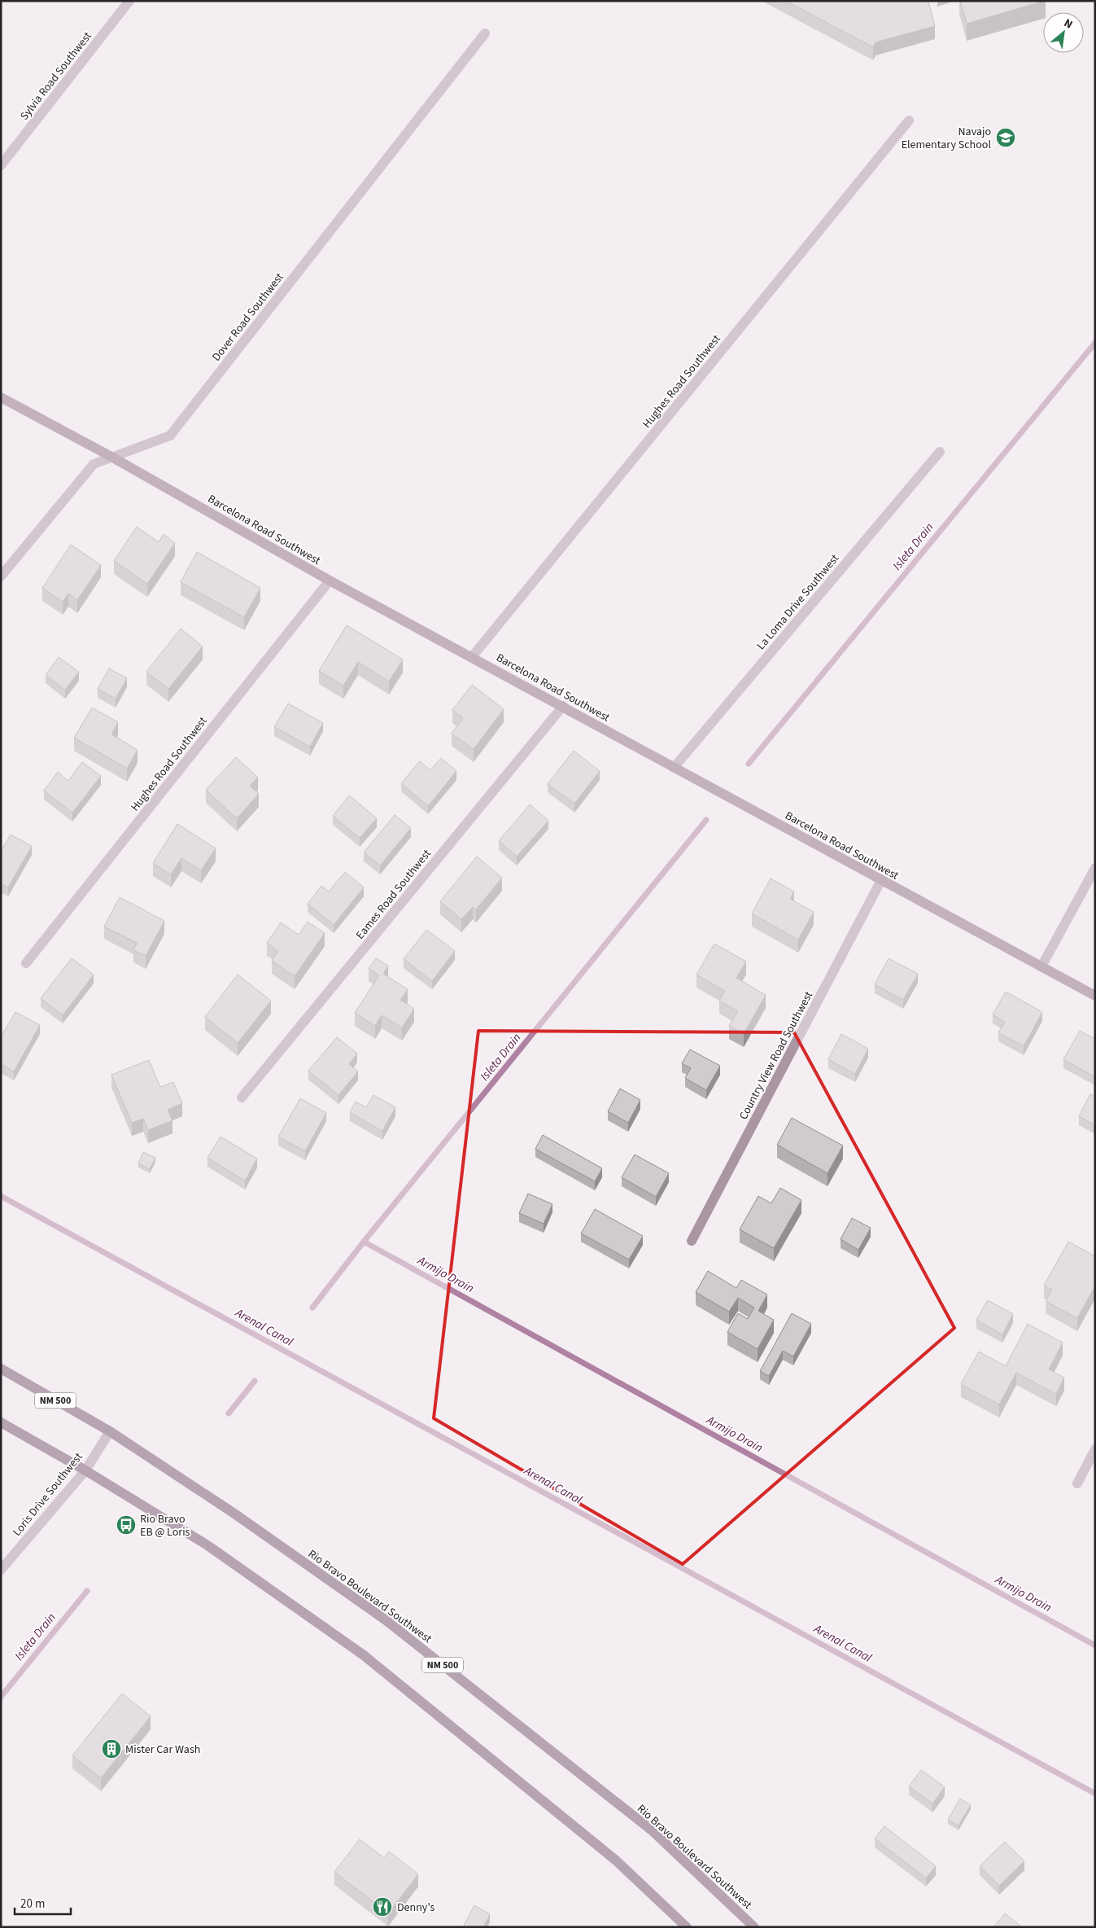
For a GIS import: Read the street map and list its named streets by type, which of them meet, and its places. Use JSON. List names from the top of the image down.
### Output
{
  "streets": {
    "main road": ["NM 500", "Rio Bravo Boulevard Southwest"],
    "street": [
      "Sylvia Road Southwest",
      "Dover Road Southwest",
      "Hughes Road Southwest",
      "Barcelona Road Southwest",
      "La Loma Drive Southwest",
      "Eames Road Southwest",
      "Country View Road Southwest",
      "Loris Drive Southwest"
    ]
  },
  "crossings": [
    ["Dover Road Southwest", "Barcelona Road Southwest"],
    ["Hughes Road Southwest", "Barcelona Road Southwest"],
    ["Barcelona Road Southwest", "La Loma Drive Southwest"],
    ["Barcelona Road Southwest", "Eames Road Southwest"],
    ["Barcelona Road Southwest", "Country View Road Southwest"],
    ["Loris Drive Southwest", "Rio Bravo Boulevard Southwest"]
  ],
  "water": ["Isleta Drain", "Armijo Drain", "Arenal Canal"],
  "places": {
    "school or university": ["Navajo Elementary School"],
    "bus stop": ["Rio Bravo EB @ Loris"],
    "building": ["Mister Car Wash"],
    "restaurant": ["Denny's"]
  },
  "scale_bar": "20 m",
  "north": "top right"
}
